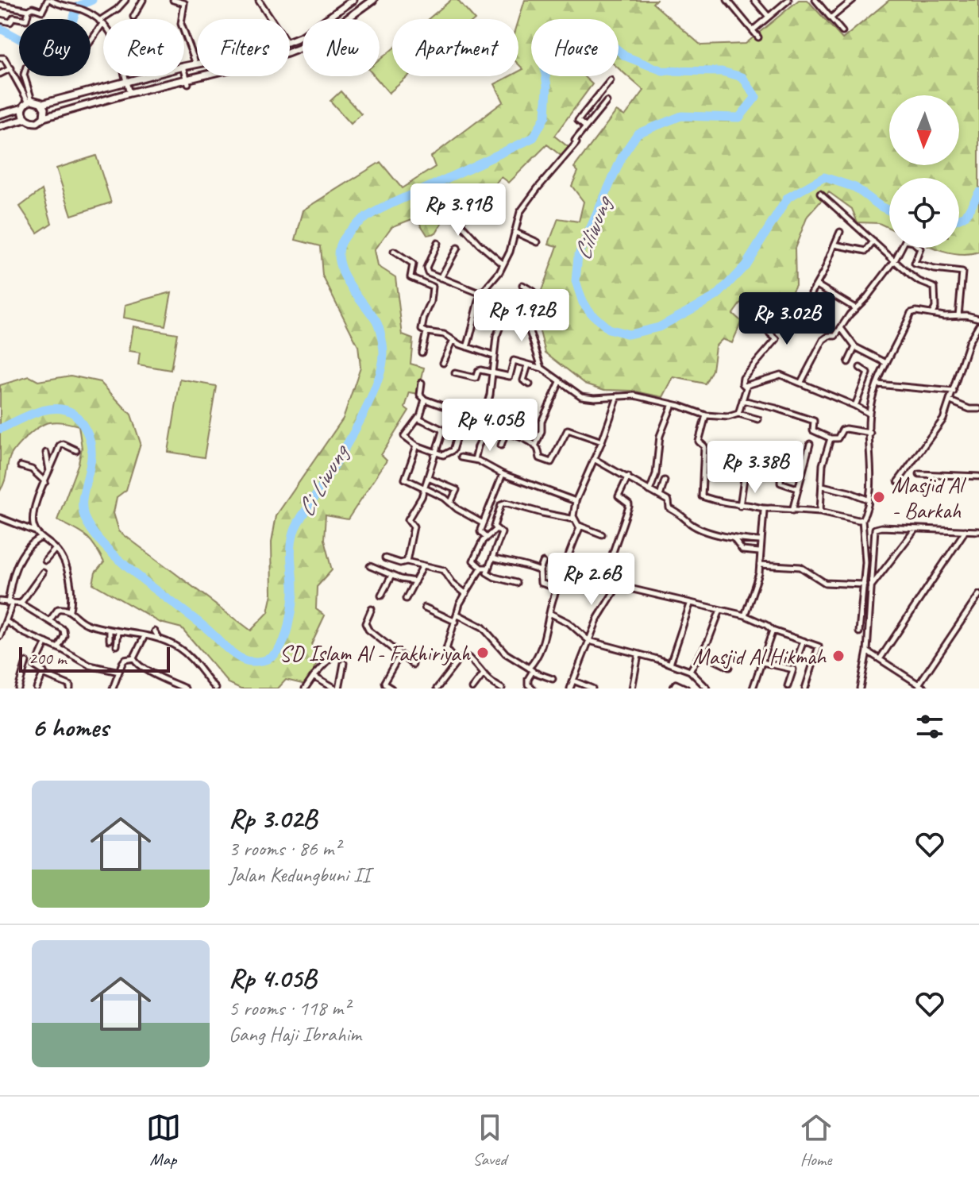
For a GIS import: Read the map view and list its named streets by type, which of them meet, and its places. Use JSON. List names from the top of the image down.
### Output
{
  "water": ["Ciliwung", "Ci Liwung"],
  "places": ["Masjid Al - Barkah", "SD Islam Al - Fakhiriyah", "Masjid Al Hikmah"],
  "scale_bar": "200 m",
  "north": "bottom",
  "page": {
    "chip": [
      "Buy",
      "Rent",
      "Filters",
      "New",
      "Apartment",
      "House"
    ],
    "price": [
      "Rp 3.91B",
      "Rp 1.92B",
      "Rp 3.02B",
      "Rp 4.05B",
      "Rp 3.38B",
      "Rp 2.6B"
    ],
    "scale": "200 m",
    "heading": "6 homes",
    "list": [
      {
        "name": "Rp 3.02B",
        "note": "3 rooms · 86 m² · Jalan Kedungbuni II"
      },
      {
        "name": "Rp 4.05B",
        "note": "5 rooms · 118 m² · Gang Haji Ibrahim"
      }
    ],
    "tabs": ["Map", "Saved", "Home"]
  }
}
